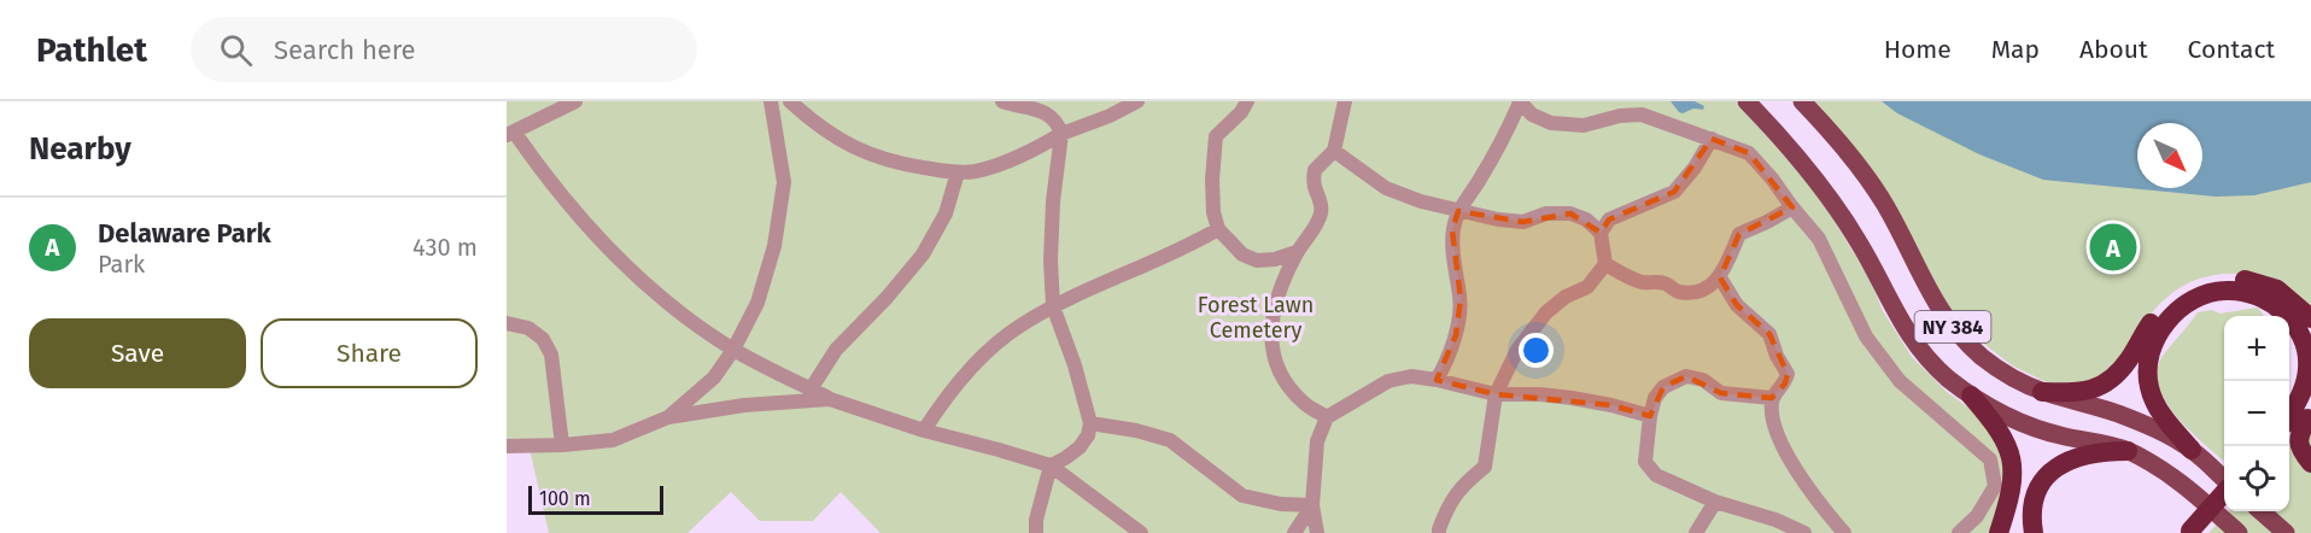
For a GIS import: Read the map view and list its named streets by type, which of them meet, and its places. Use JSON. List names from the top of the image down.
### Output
{
  "streets": {
    "main road": ["NY 384"]
  },
  "parks": ["Forest Lawn Cemetery"],
  "scale_bar": "100 m",
  "north": "bottom right",
  "page": {
    "header": "Pathlet",
    "search": "Search here",
    "nav": [
      "Home",
      "Map",
      "About",
      "Contact"
    ],
    "heading": "Nearby",
    "list": [
      {
        "mark": "A",
        "name": "Delaware Park",
        "note": "Park",
        "value": "430 m"
      }
    ],
    "pins": "A",
    "buttons": ["Save", "Share"],
    "map_buttons": ["+", "−"],
    "scale": "100 m"
  }
}
